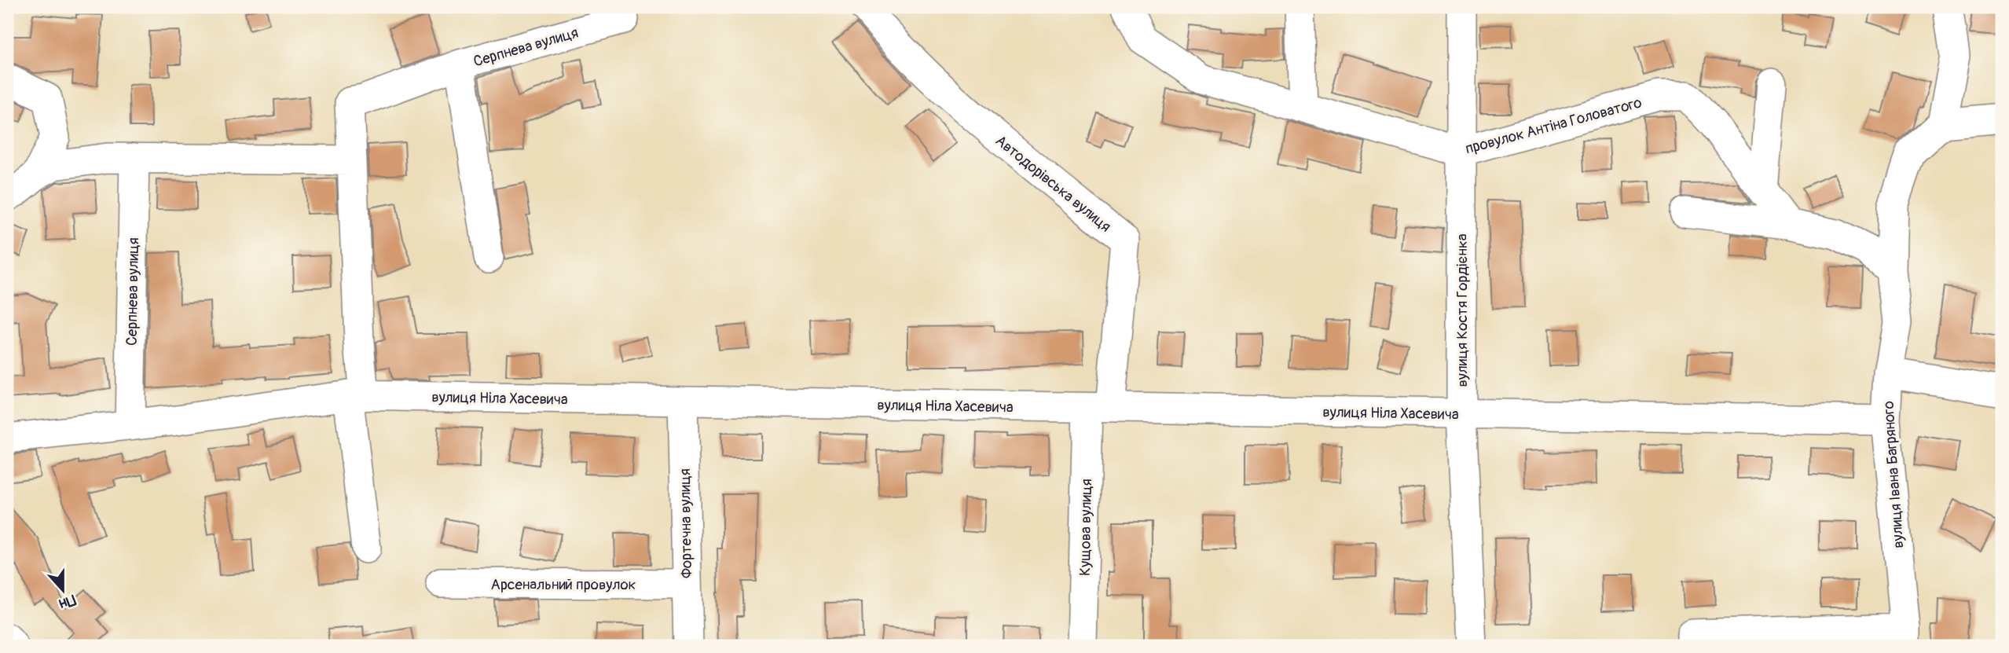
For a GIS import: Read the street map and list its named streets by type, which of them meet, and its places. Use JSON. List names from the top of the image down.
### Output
{
  "streets": {
    "street": [
      "Серпнева вулиця",
      "провулок Антіна Головатого",
      "Автодорівська вулиця",
      "вулиця Костя Гордієнка",
      "вулиця Ніла Хасевича",
      "вулиця Івана Багряного",
      "Фортечна вулиця",
      "Кущова вулиця",
      "Арсенальний провулок"
    ]
  },
  "crossings": [
    ["Серпнева вулиця", "вулиця Ніла Хасевича"],
    ["провулок Антіна Головатого", "вулиця Костя Гордієнка"],
    ["Автодорівська вулиця", "вулиця Ніла Хасевича"],
    ["Автодорівська вулиця", "Кущова вулиця"],
    ["вулиця Костя Гордієнка", "вулиця Ніла Хасевича"],
    ["вулиця Ніла Хасевича", "вулиця Івана Багряного"],
    ["вулиця Ніла Хасевича", "Фортечна вулиця"],
    ["вулиця Ніла Хасевича", "Кущова вулиця"],
    ["Фортечна вулиця", "Арсенальний провулок"]
  ],
  "north": "bottom"
}
